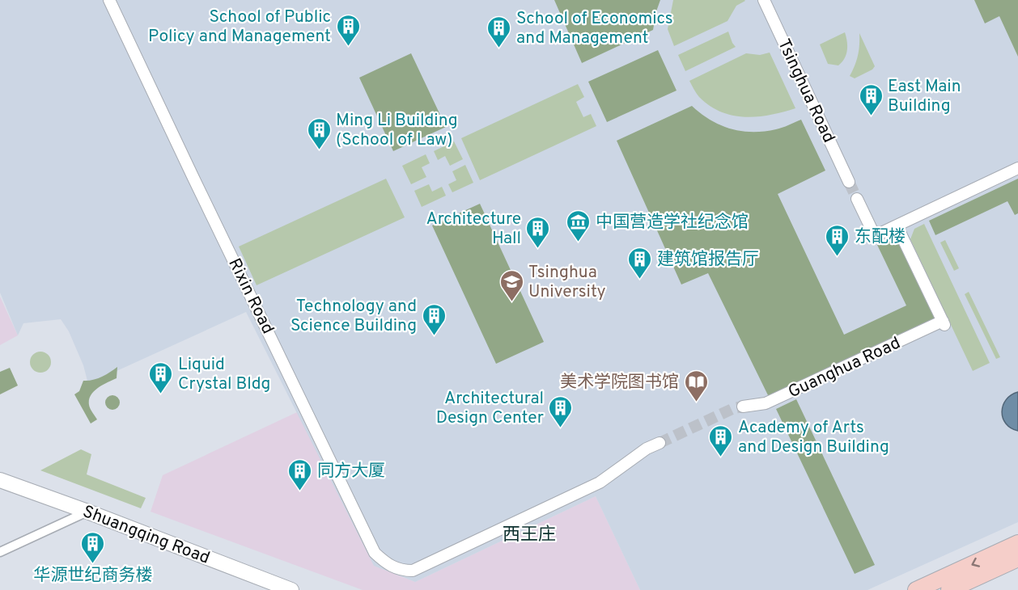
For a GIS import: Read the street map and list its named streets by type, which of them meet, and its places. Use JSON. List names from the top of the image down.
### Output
{
  "streets": {
    "street": [
      "Tsinghua Road",
      "Rixin Road",
      "Guanghua Road",
      "Shuangqing Road"
    ]
  },
  "districts": ["西王庄"],
  "places": {
    "building": [
      "School of Public Policy and Management",
      "School of Economics and Management",
      "East Main Building",
      "Ming Li Building (School of Law)",
      "Architecture Hall",
      "东配楼",
      "建筑馆报告厅",
      "Technology and Science Building",
      "Liquid Crystal Bldg",
      "Architectural Design Center",
      "Academy of Arts and Design Building",
      "同方大厦",
      "华源世纪商务楼"
    ],
    "museum": ["中国营造学社纪念馆"],
    "school or university": ["Tsinghua University"],
    "library": ["美术学院图书馆"]
  }
}
